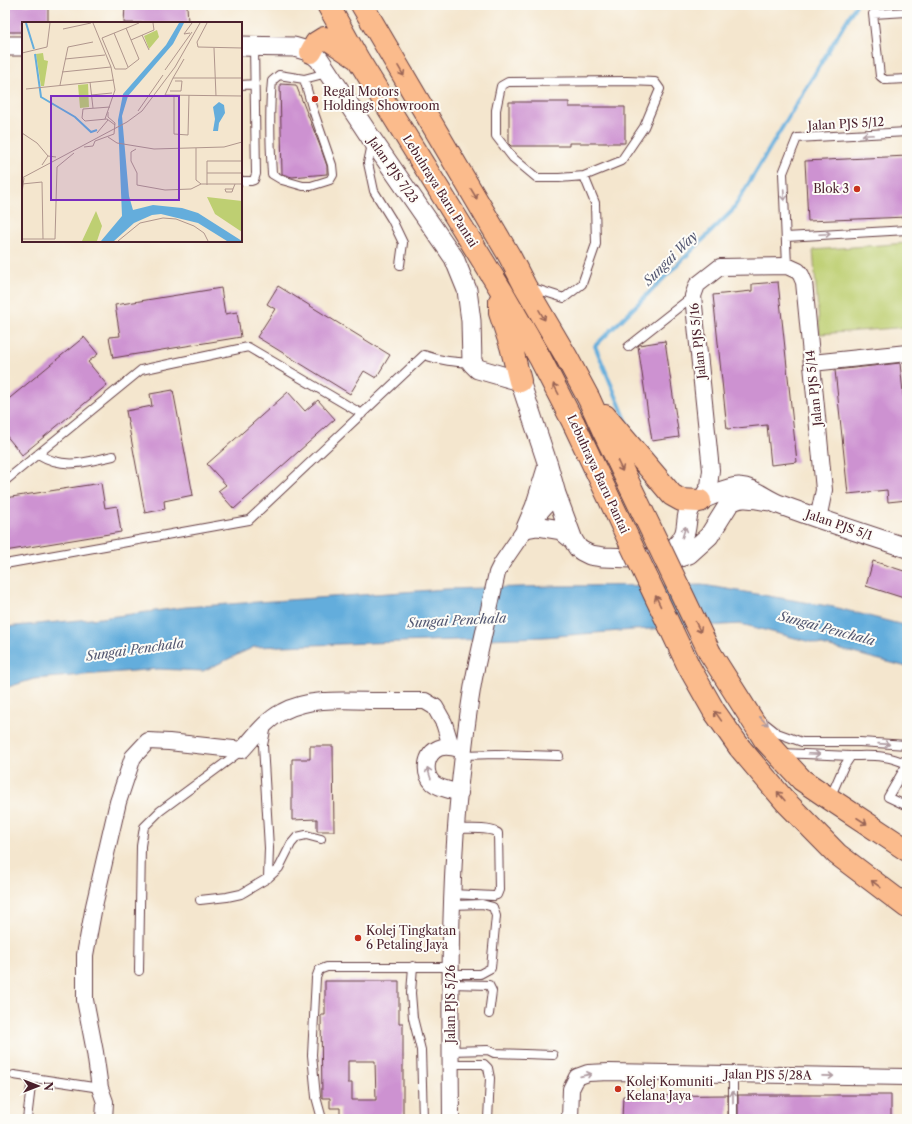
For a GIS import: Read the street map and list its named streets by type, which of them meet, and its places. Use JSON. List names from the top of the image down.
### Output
{
  "streets": {
    "highway": ["Lebuhraya Baru Pantai"],
    "street": [
      "Jalan PJS 7/23",
      "Jalan PJS 5/16",
      "Jalan PJS 5/14",
      "Jalan PJS 5/1",
      "Jalan PJS 5/26",
      "Jalan PJS 5/28A"
    ],
    "lane": ["Jalan PJS 5/12"]
  },
  "crossings": [
    ["Jalan PJS 5/12", "Jalan PJS 5/16"],
    ["Jalan PJS 5/12", "Jalan PJS 5/14"],
    ["Jalan PJS 5/16", "Jalan PJS 5/14"],
    ["Jalan PJS 5/14", "Jalan PJS 5/1"]
  ],
  "one_way": ["Jalan PJS 5/28A"],
  "water": ["Sungai Way", "Sungai Penchala"],
  "places": [
    "Regal Motors Holdings Showroom",
    "Blok 3",
    "Kolej Tingkatan 6 Petaling Jaya",
    "Kolej Komuniti Kelana Jaya"
  ],
  "north": "right"
}
